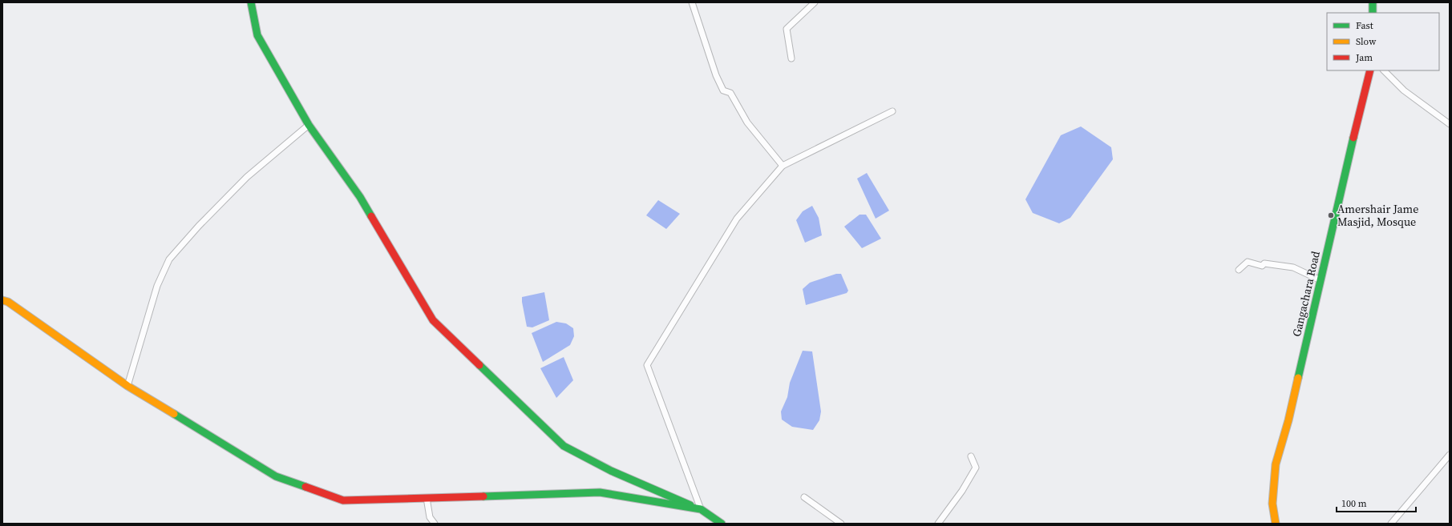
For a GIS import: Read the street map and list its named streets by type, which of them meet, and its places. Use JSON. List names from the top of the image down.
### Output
{
  "streets": {
    "street": ["Gangachara Road"]
  },
  "places": ["Amershair Jame Masjid, Mosque"],
  "legend": ["Fast", "Slow", "Jam"],
  "scale_bar": "100 m"
}
